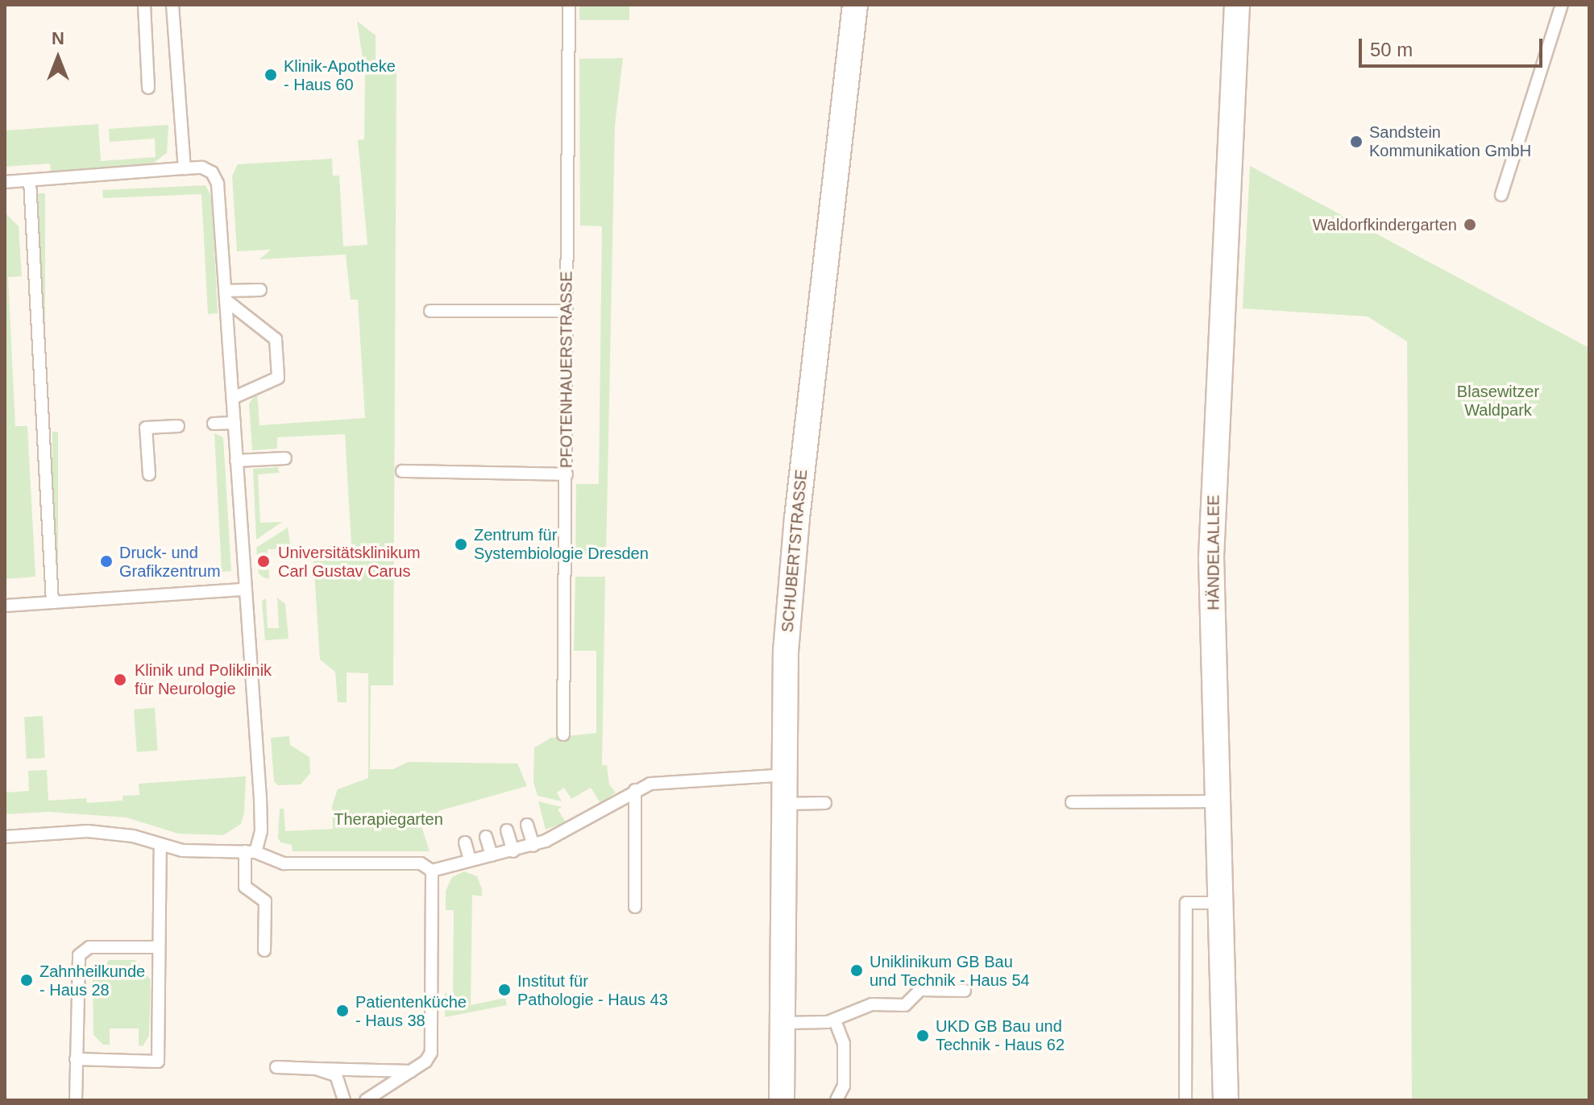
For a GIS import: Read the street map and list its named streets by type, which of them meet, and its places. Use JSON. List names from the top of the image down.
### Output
{
  "streets": {
    "street": ["SCHUBERTSTRASSE", "HÄNDELALLEE"],
    "lane": ["PFOTENHAUERSTRASSE"]
  },
  "parks": ["Blasewitzer Waldpark", "Therapiegarten"],
  "places": [
    "Klinik-Apotheke - Haus 60",
    "Sandstein Kommunikation GmbH",
    "Waldorfkindergarten",
    "Zentrum für Systembiologie Dresden",
    "Druck- und Grafikzentrum",
    "Universitätsklinikum Carl Gustav Carus",
    "Klinik und Poliklinik für Neurologie",
    "Uniklinikum GB Bau und Technik - Haus 54",
    "Zahnheilkunde - Haus 28",
    "Institut für Pathologie - Haus 43",
    "Patientenküche - Haus 38",
    "UKD GB Bau und Technik - Haus 62"
  ],
  "scale_bar": "50 m",
  "north": "top"
}
